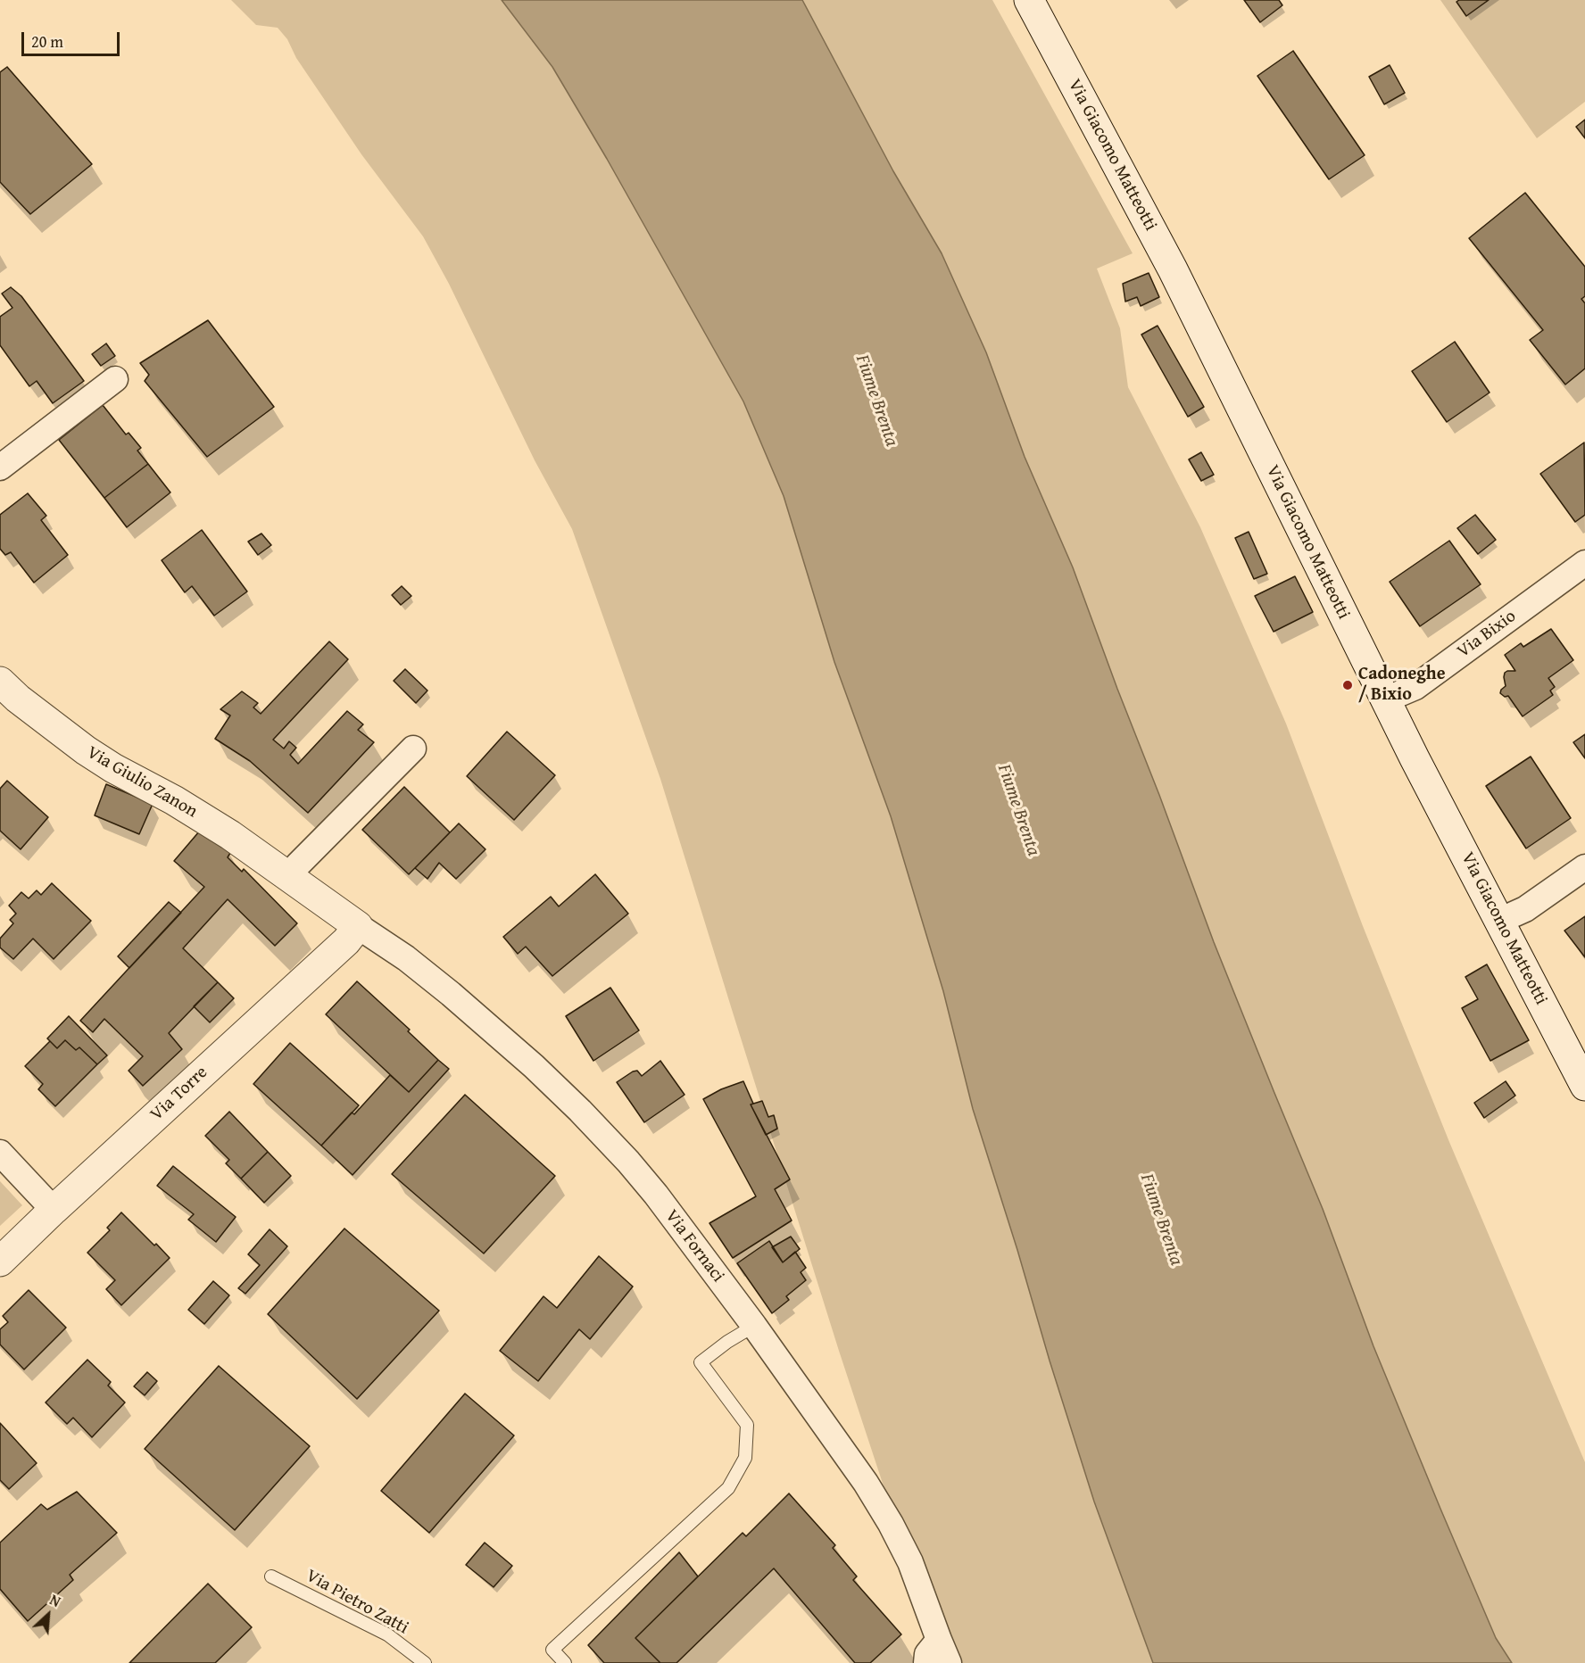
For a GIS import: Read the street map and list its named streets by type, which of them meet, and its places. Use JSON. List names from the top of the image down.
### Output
{
  "streets": {
    "main road": ["Via Giacomo Matteotti", "Via Giulio Zanon", "Via Torre"],
    "street": ["Via Bixio", "Via Fornaci"],
    "lane": ["Via Pietro Zatti"]
  },
  "crossings": [
    ["Via Giacomo Matteotti", "Via Bixio"],
    ["Via Giulio Zanon", "Via Torre"],
    ["Via Giulio Zanon", "Via Fornaci"],
    ["Via Torre", "Via Fornaci"]
  ],
  "water": ["Fiume Brenta"],
  "places": ["Cadoneghe / Bixio"],
  "scale_bar": "20 m",
  "north": "top right"
}
